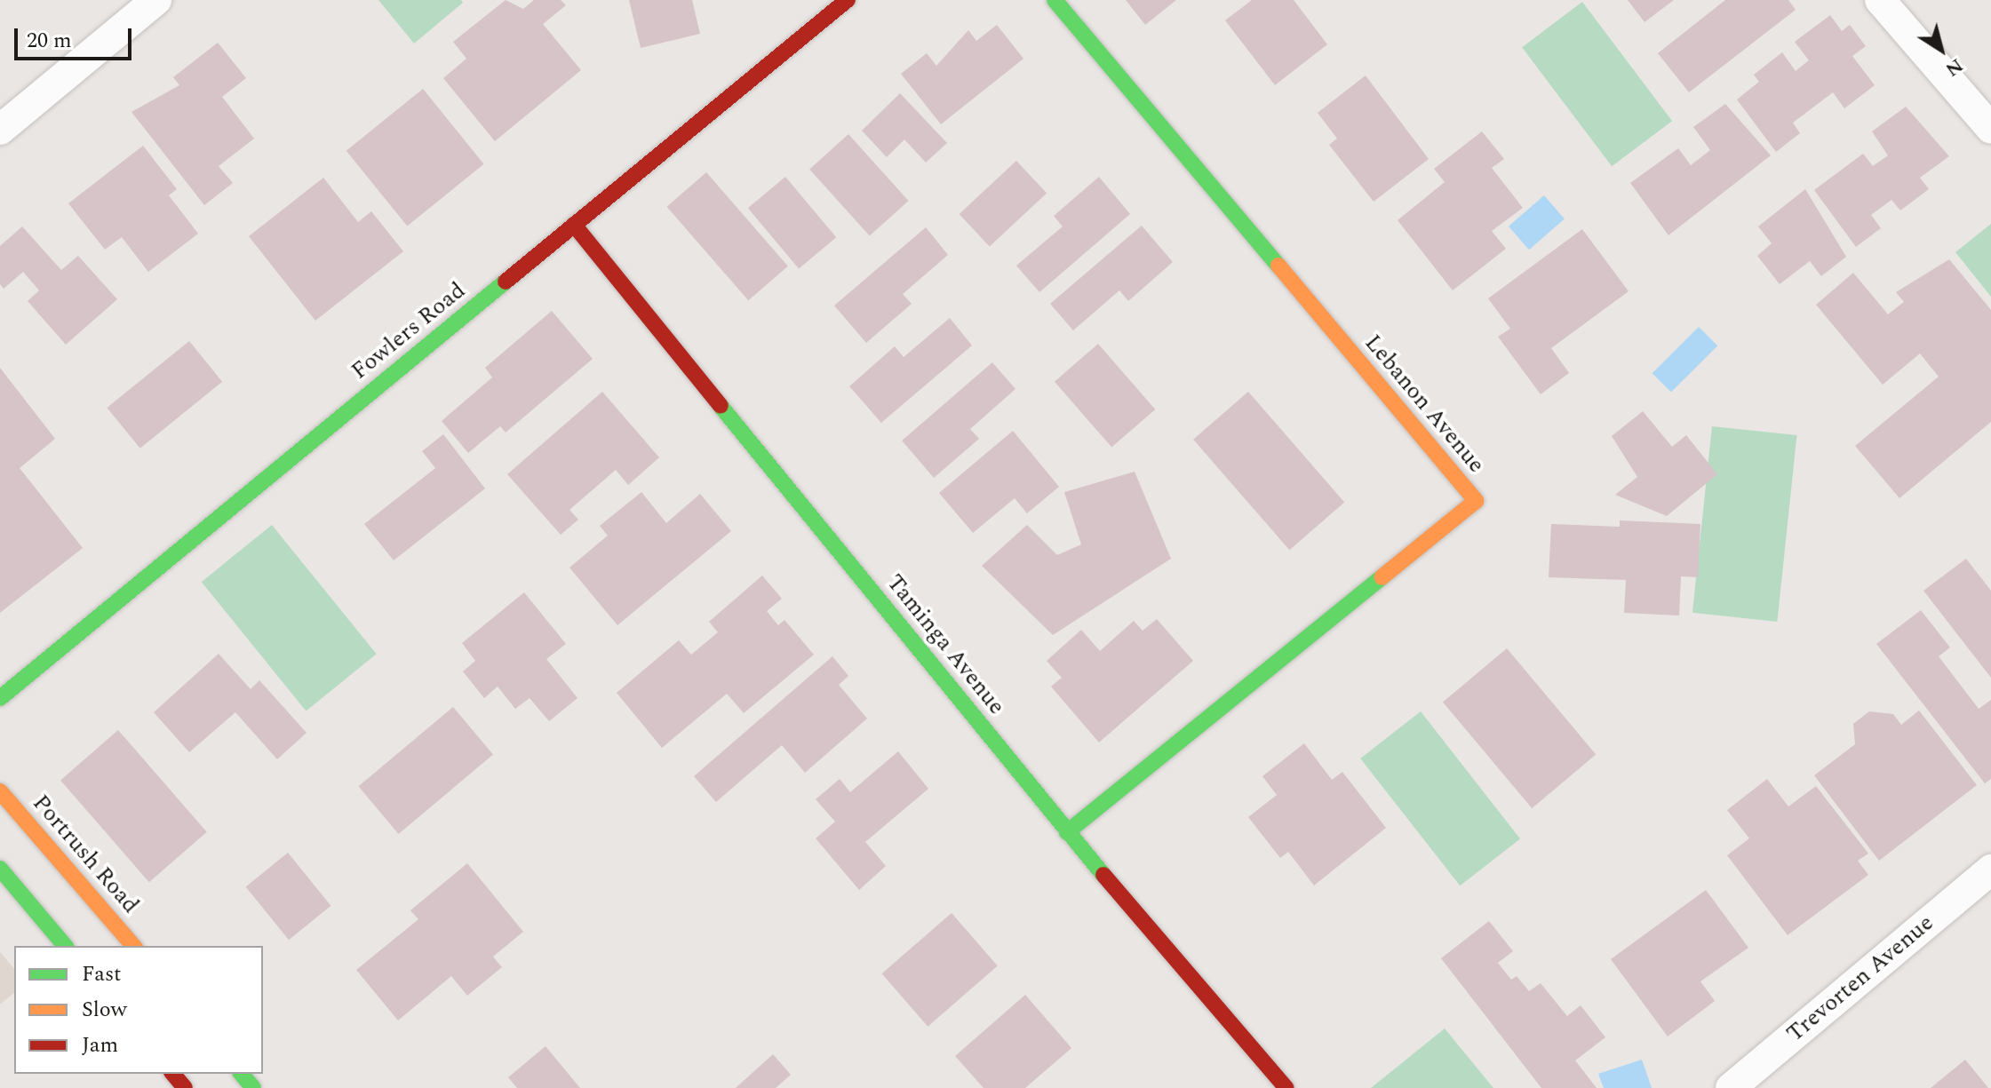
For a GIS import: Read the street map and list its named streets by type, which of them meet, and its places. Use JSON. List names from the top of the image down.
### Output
{
  "streets": {
    "main road": [
      "Fowlers Road",
      "Lebanon Avenue",
      "Taminga Avenue",
      "Portrush Road"
    ],
    "street": ["Trevorten Avenue"]
  },
  "crossings": [
    ["Fowlers Road", "Taminga Avenue"],
    ["Lebanon Avenue", "Taminga Avenue"]
  ],
  "legend": ["Fast", "Slow", "Jam"],
  "scale_bar": "20 m",
  "north": "bottom right"
}
